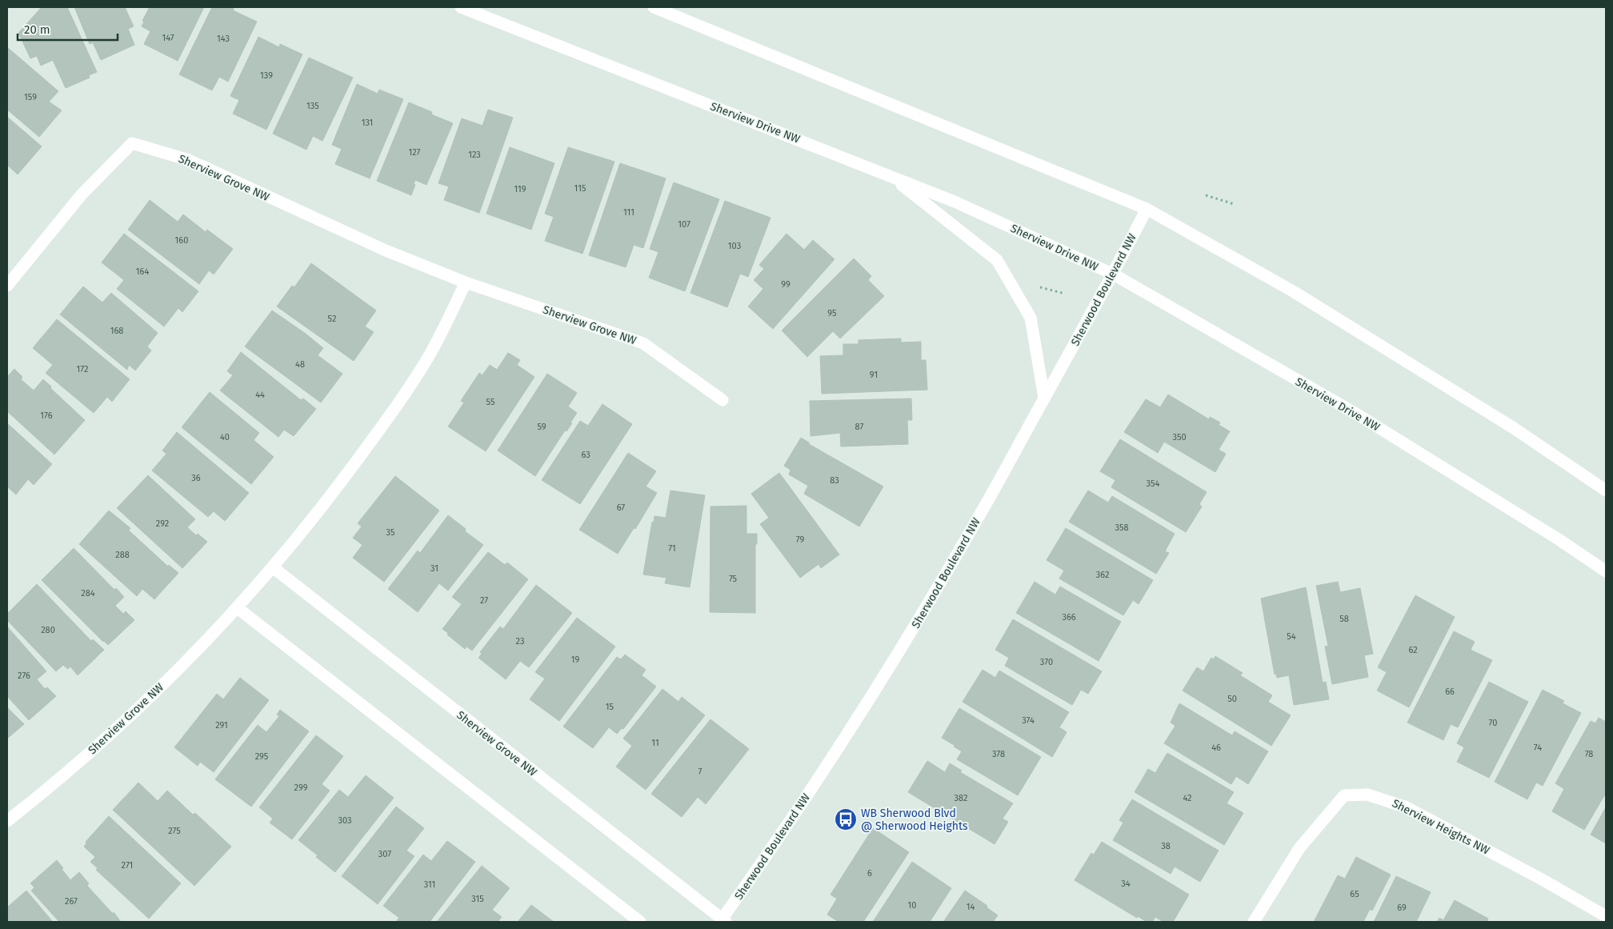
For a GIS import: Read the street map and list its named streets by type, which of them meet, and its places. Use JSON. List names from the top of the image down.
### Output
{
  "streets": {
    "street": [
      "Sherview Drive NW",
      "Sherview Grove NW",
      "Sherwood Boulevard NW",
      "Sherview Heights NW"
    ]
  },
  "crossings": [
    ["Sherview Drive NW", "Sherwood Boulevard NW"],
    ["Sherview Grove NW", "Sherwood Boulevard NW"]
  ],
  "places": {
    "bus stop": ["WB Sherwood Blvd @ Sherwood Heights"]
  },
  "house_numbers": [
    "147",
    "143",
    "139",
    "159",
    "135",
    "131",
    "127",
    "123",
    "115",
    "119",
    "111",
    "107",
    "160",
    "103",
    "164",
    "99",
    "95",
    "52",
    "168",
    "48",
    "172",
    "91",
    "44",
    "55",
    "176",
    "59",
    "87",
    "40",
    "350",
    "63",
    "36",
    "83",
    "354",
    "67",
    "292",
    "358",
    "35",
    "79",
    "71",
    "288",
    "31",
    "362",
    "75",
    "284",
    "27",
    "366",
    "58",
    "280",
    "54",
    "23",
    "62",
    "19",
    "370",
    "276",
    "66",
    "50",
    "15",
    "374",
    "70",
    "291",
    "11",
    "46",
    "74",
    "378",
    "78",
    "295",
    "7",
    "299",
    "382",
    "42",
    "303",
    "275",
    "38",
    "307",
    "271",
    "6",
    "34",
    "311",
    "65",
    "315",
    "267",
    "10",
    "14",
    "69"
  ],
  "scale_bar": "20 m"
}
